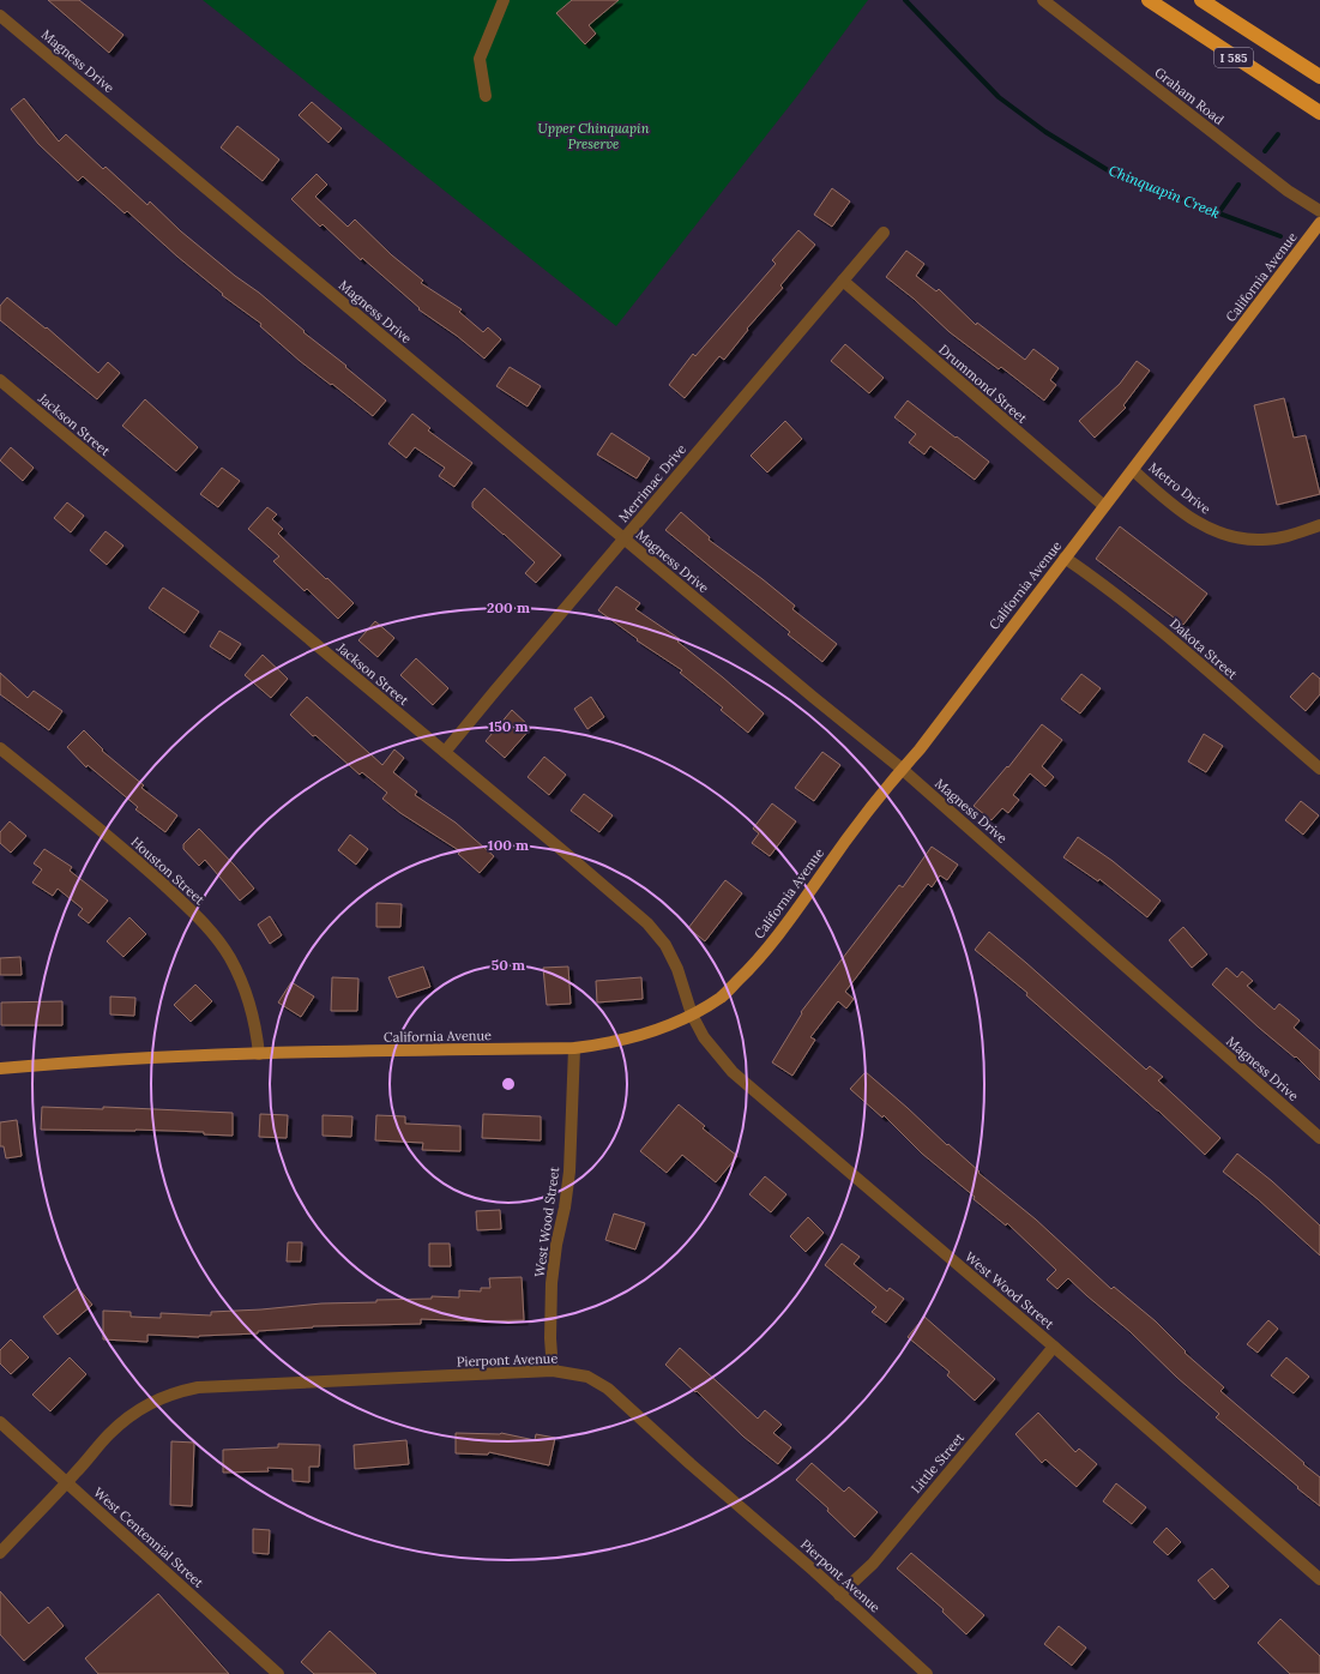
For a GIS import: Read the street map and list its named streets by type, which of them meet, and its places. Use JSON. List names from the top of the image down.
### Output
{
  "streets": {
    "highway": ["I 585"],
    "main road": ["California Avenue"],
    "street": [
      "Magness Drive",
      "Graham Road",
      "Drummond Street",
      "Jackson Street",
      "Merrimac Drive",
      "Metro Drive",
      "Dakota Street",
      "Houston Street",
      "West Wood Street",
      "Pierpont Avenue",
      "Little Street",
      "West Centennial Street"
    ]
  },
  "crossings": [
    ["Magness Drive", "California Avenue"],
    ["Magness Drive", "Merrimac Drive"],
    ["California Avenue", "Drummond Street"],
    ["California Avenue", "Jackson Street"],
    ["California Avenue", "Metro Drive"],
    ["California Avenue", "Dakota Street"],
    ["California Avenue", "Houston Street"],
    ["California Avenue", "West Wood Street"],
    ["Drummond Street", "Merrimac Drive"],
    ["Jackson Street", "Merrimac Drive"],
    ["Jackson Street", "West Wood Street"],
    ["West Wood Street", "Pierpont Avenue"],
    ["West Wood Street", "Little Street"],
    ["Pierpont Avenue", "Little Street"],
    ["Pierpont Avenue", "West Centennial Street"]
  ],
  "water": ["Chinquapin Creek"],
  "parks": ["Upper Chinquapin Preserve"],
  "rings": [
    "200 m",
    "150 m",
    "100 m",
    "50 m"
  ]
}
